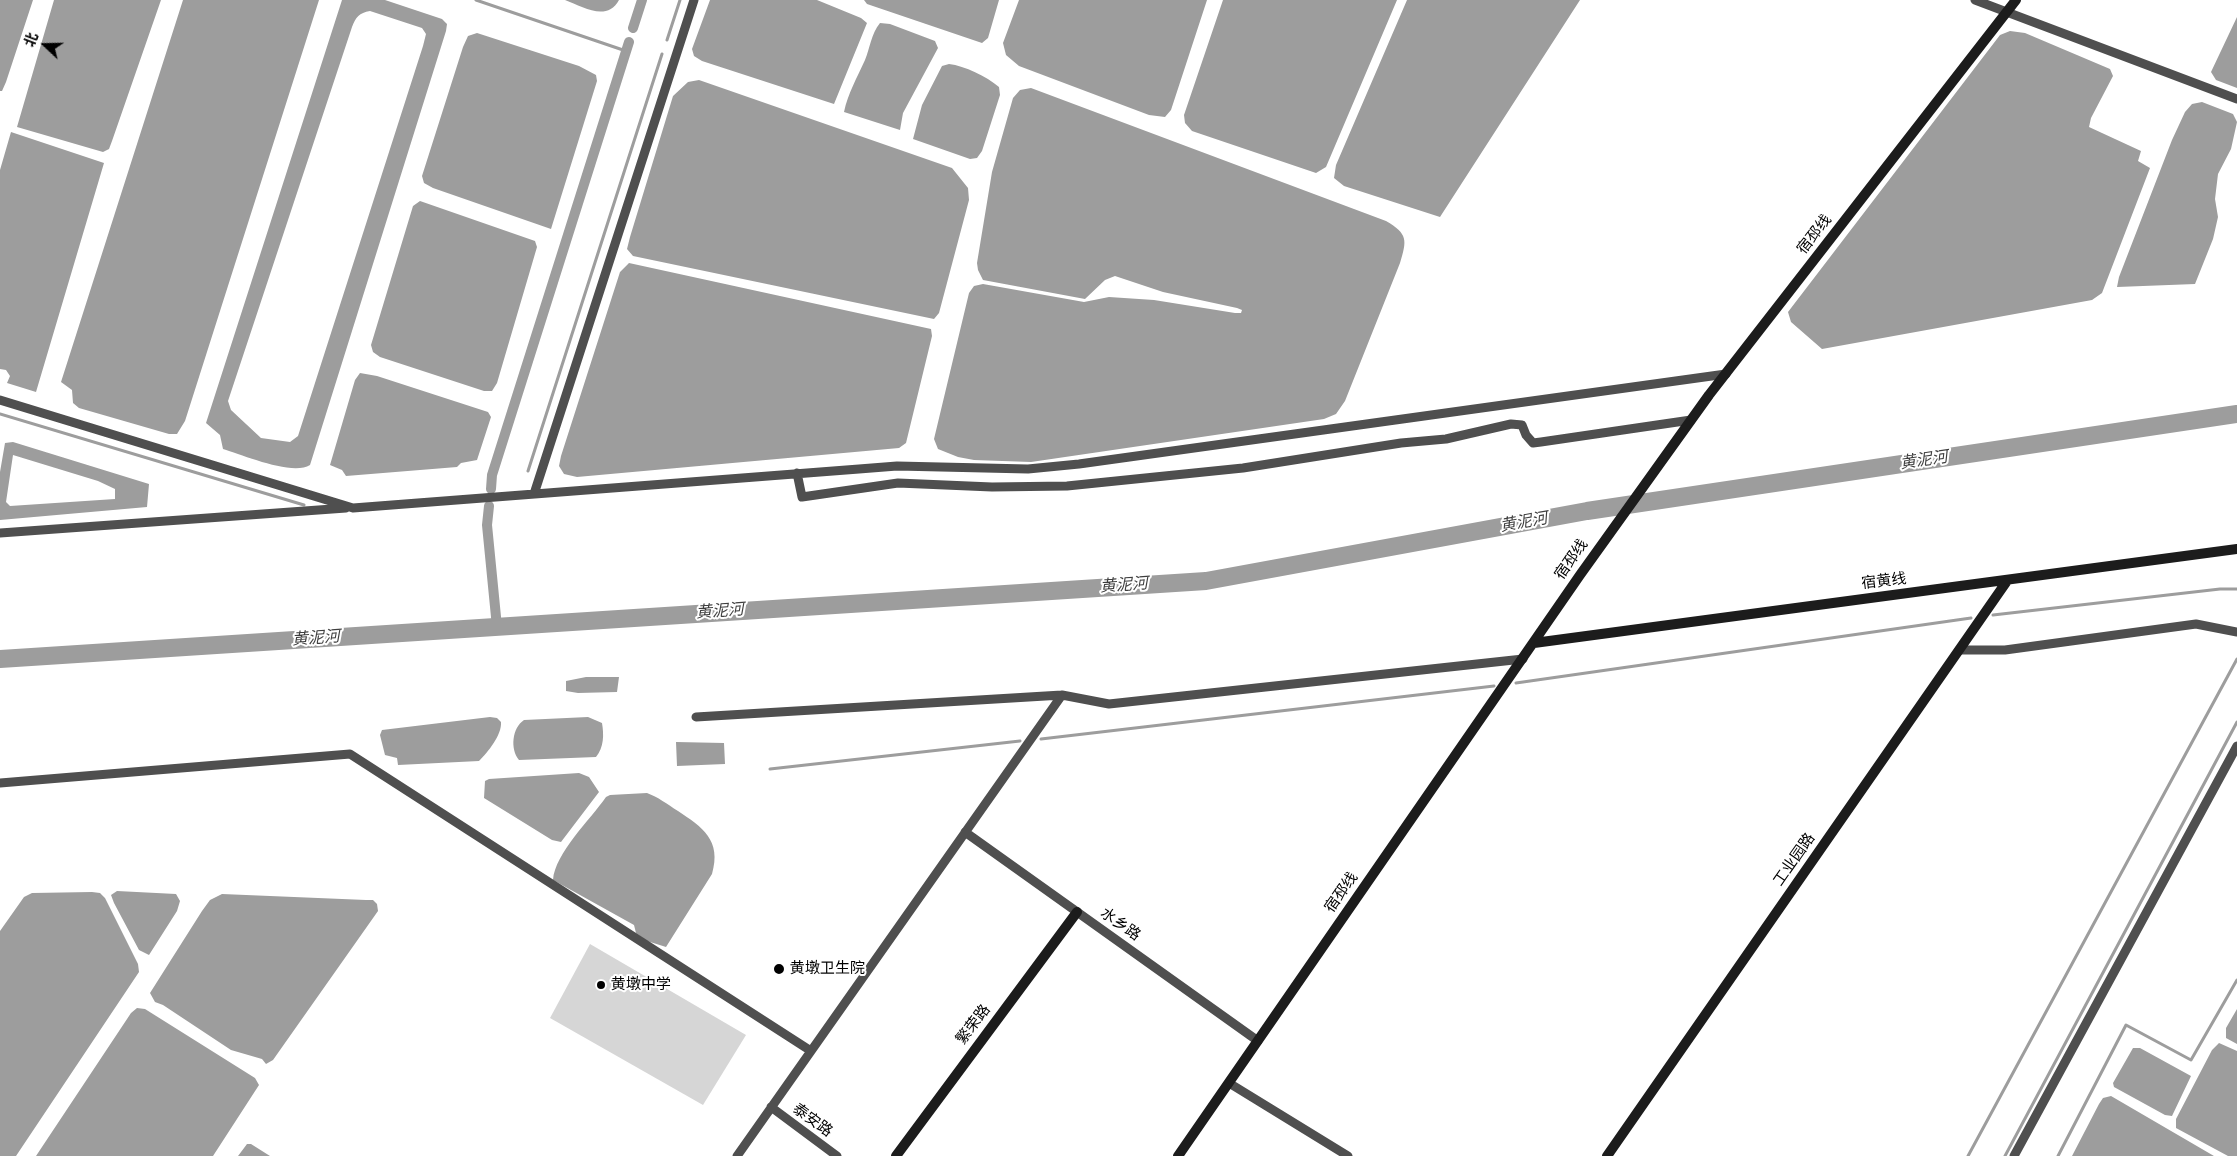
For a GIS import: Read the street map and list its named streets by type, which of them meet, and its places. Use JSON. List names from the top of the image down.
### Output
{
  "streets": {
    "street": [
      "宿邳线",
      "宿黄线",
      "工业园路",
      "水乡路",
      "繁荣路",
      "泰安路"
    ]
  },
  "crossings": [
    ["宿邳线", "宿黄线"],
    ["宿邳线", "水乡路"],
    ["宿黄线", "工业园路"],
    ["水乡路", "繁荣路"]
  ],
  "water": ["黄泥河"],
  "places": ["黄墩卫生院", "黄墩中学"],
  "north": "left"
}
